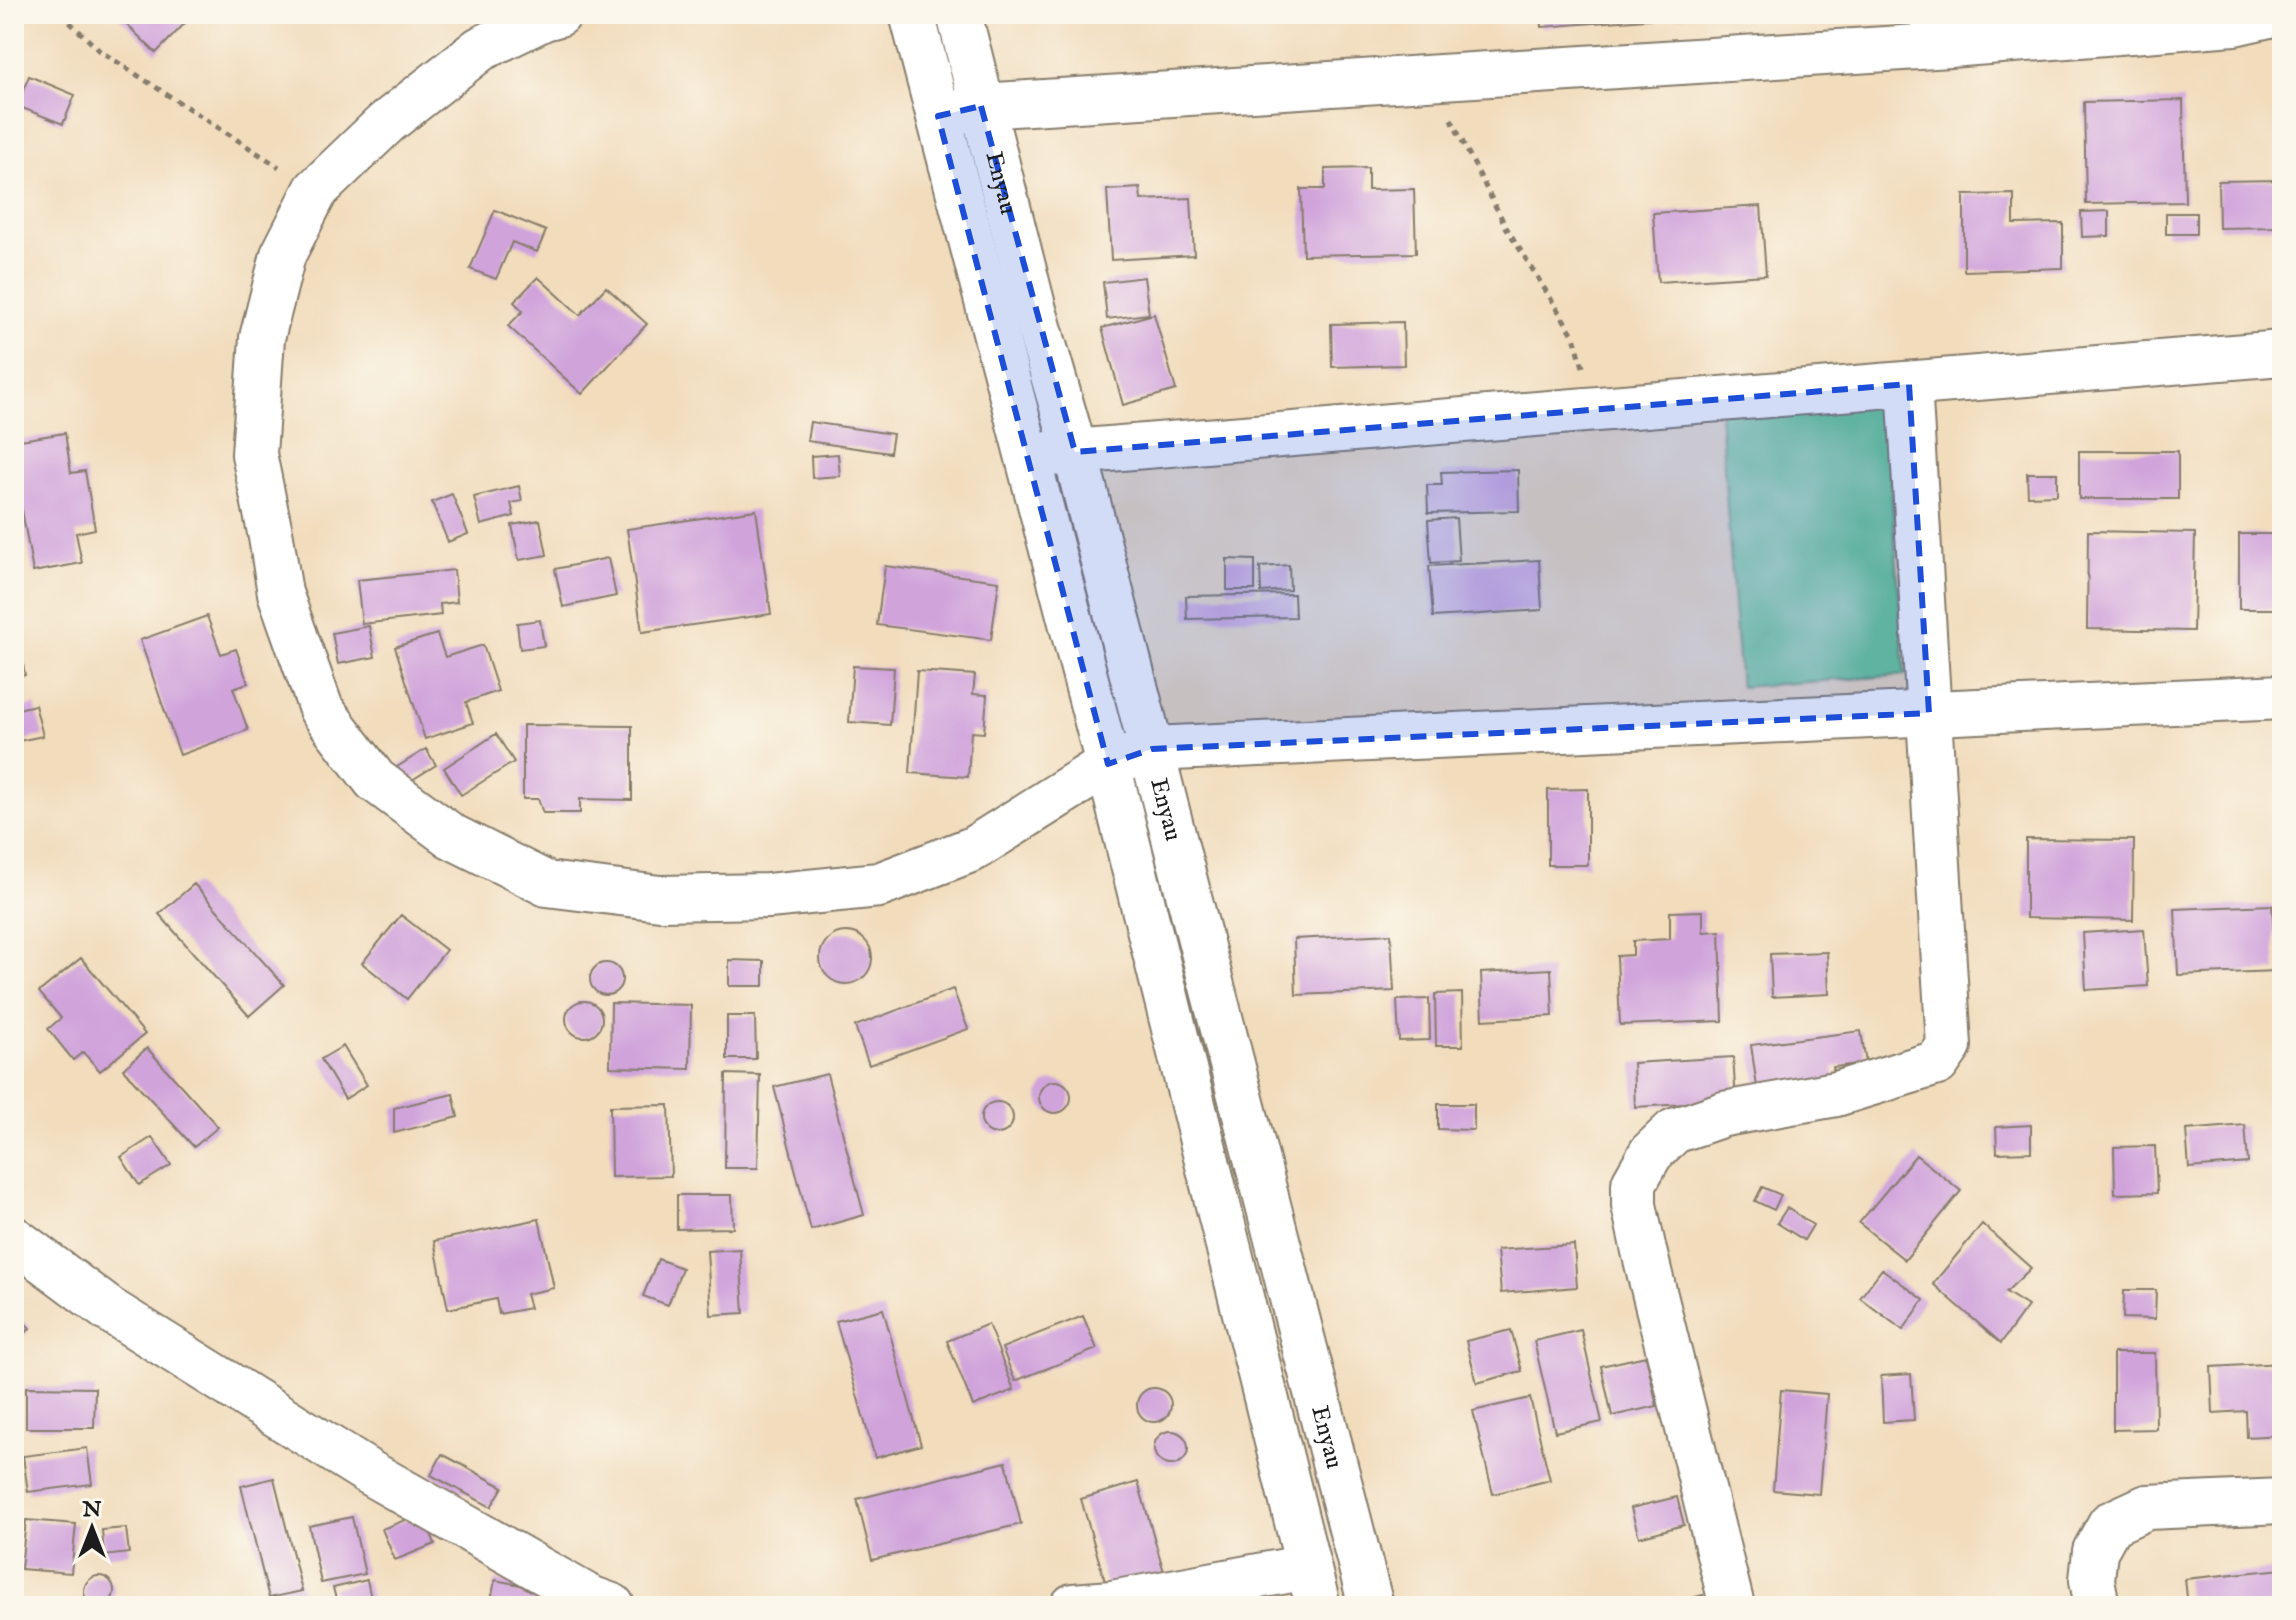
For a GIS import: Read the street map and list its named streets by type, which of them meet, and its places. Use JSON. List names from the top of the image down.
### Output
{
  "streets": {
    "street": ["Enyau"]
  },
  "north": "top"
}
